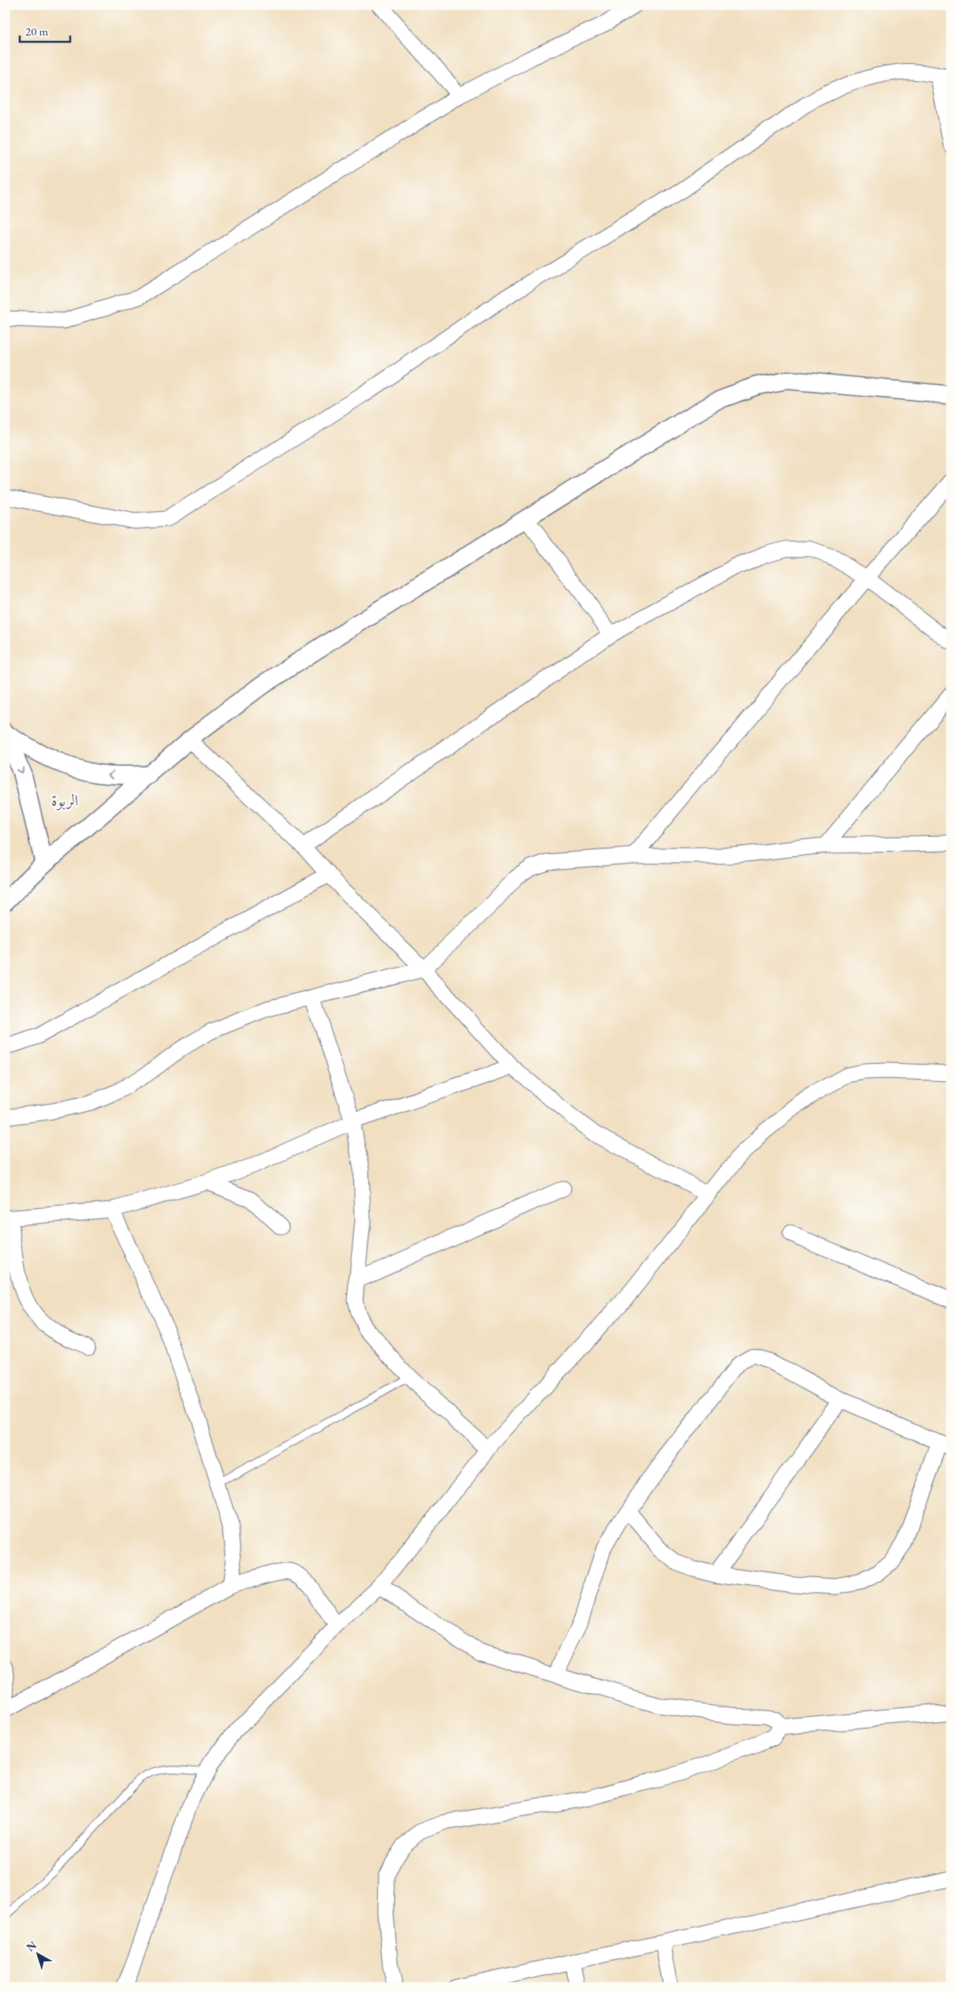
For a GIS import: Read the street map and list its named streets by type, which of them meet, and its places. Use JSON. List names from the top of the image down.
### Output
{
  "districts": ["الربوة"],
  "scale_bar": "20 m",
  "north": "top left"
}
